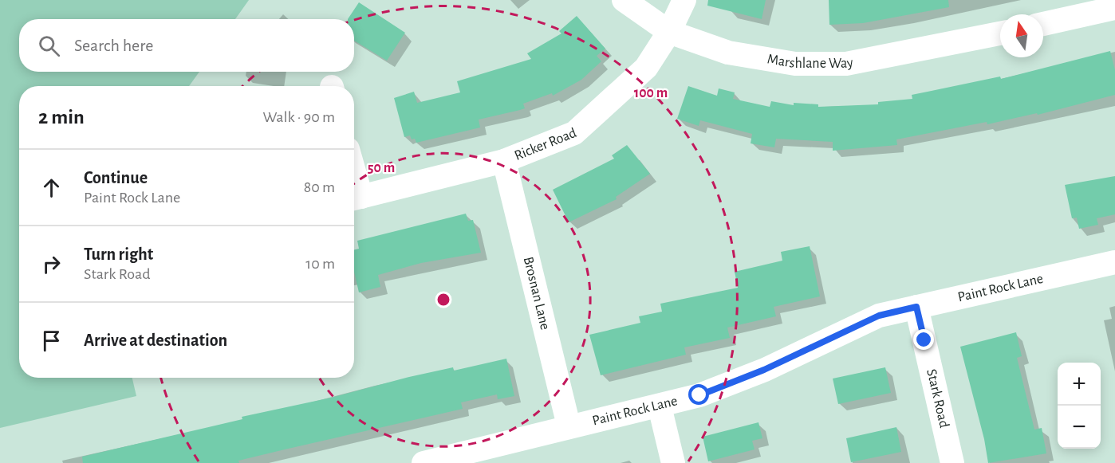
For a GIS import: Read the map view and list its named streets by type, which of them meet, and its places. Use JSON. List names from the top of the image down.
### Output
{
  "streets": {
    "street": [
      "Marshlane Way",
      "Ricker Road",
      "Paint Rock Lane",
      "Brosnan Lane",
      "Stark Road"
    ]
  },
  "crossings": [
    ["Marshlane Way", "Ricker Road"],
    ["Ricker Road", "Brosnan Lane"],
    ["Paint Rock Lane", "Brosnan Lane"],
    ["Paint Rock Lane", "Stark Road"]
  ],
  "north": "top",
  "page": {
    "search": "Search here",
    "heading": ["2 min", "Walk · 90 m"],
    "list": [
      ["Continue", "Paint Rock Lane", "80 m"],
      ["Turn right", "Stark Road", "10 m"],
      "Arrive at destination"
    ],
    "map_buttons": ["+", "−"]
  },
  "rings": ["100 m", "50 m"]
}
